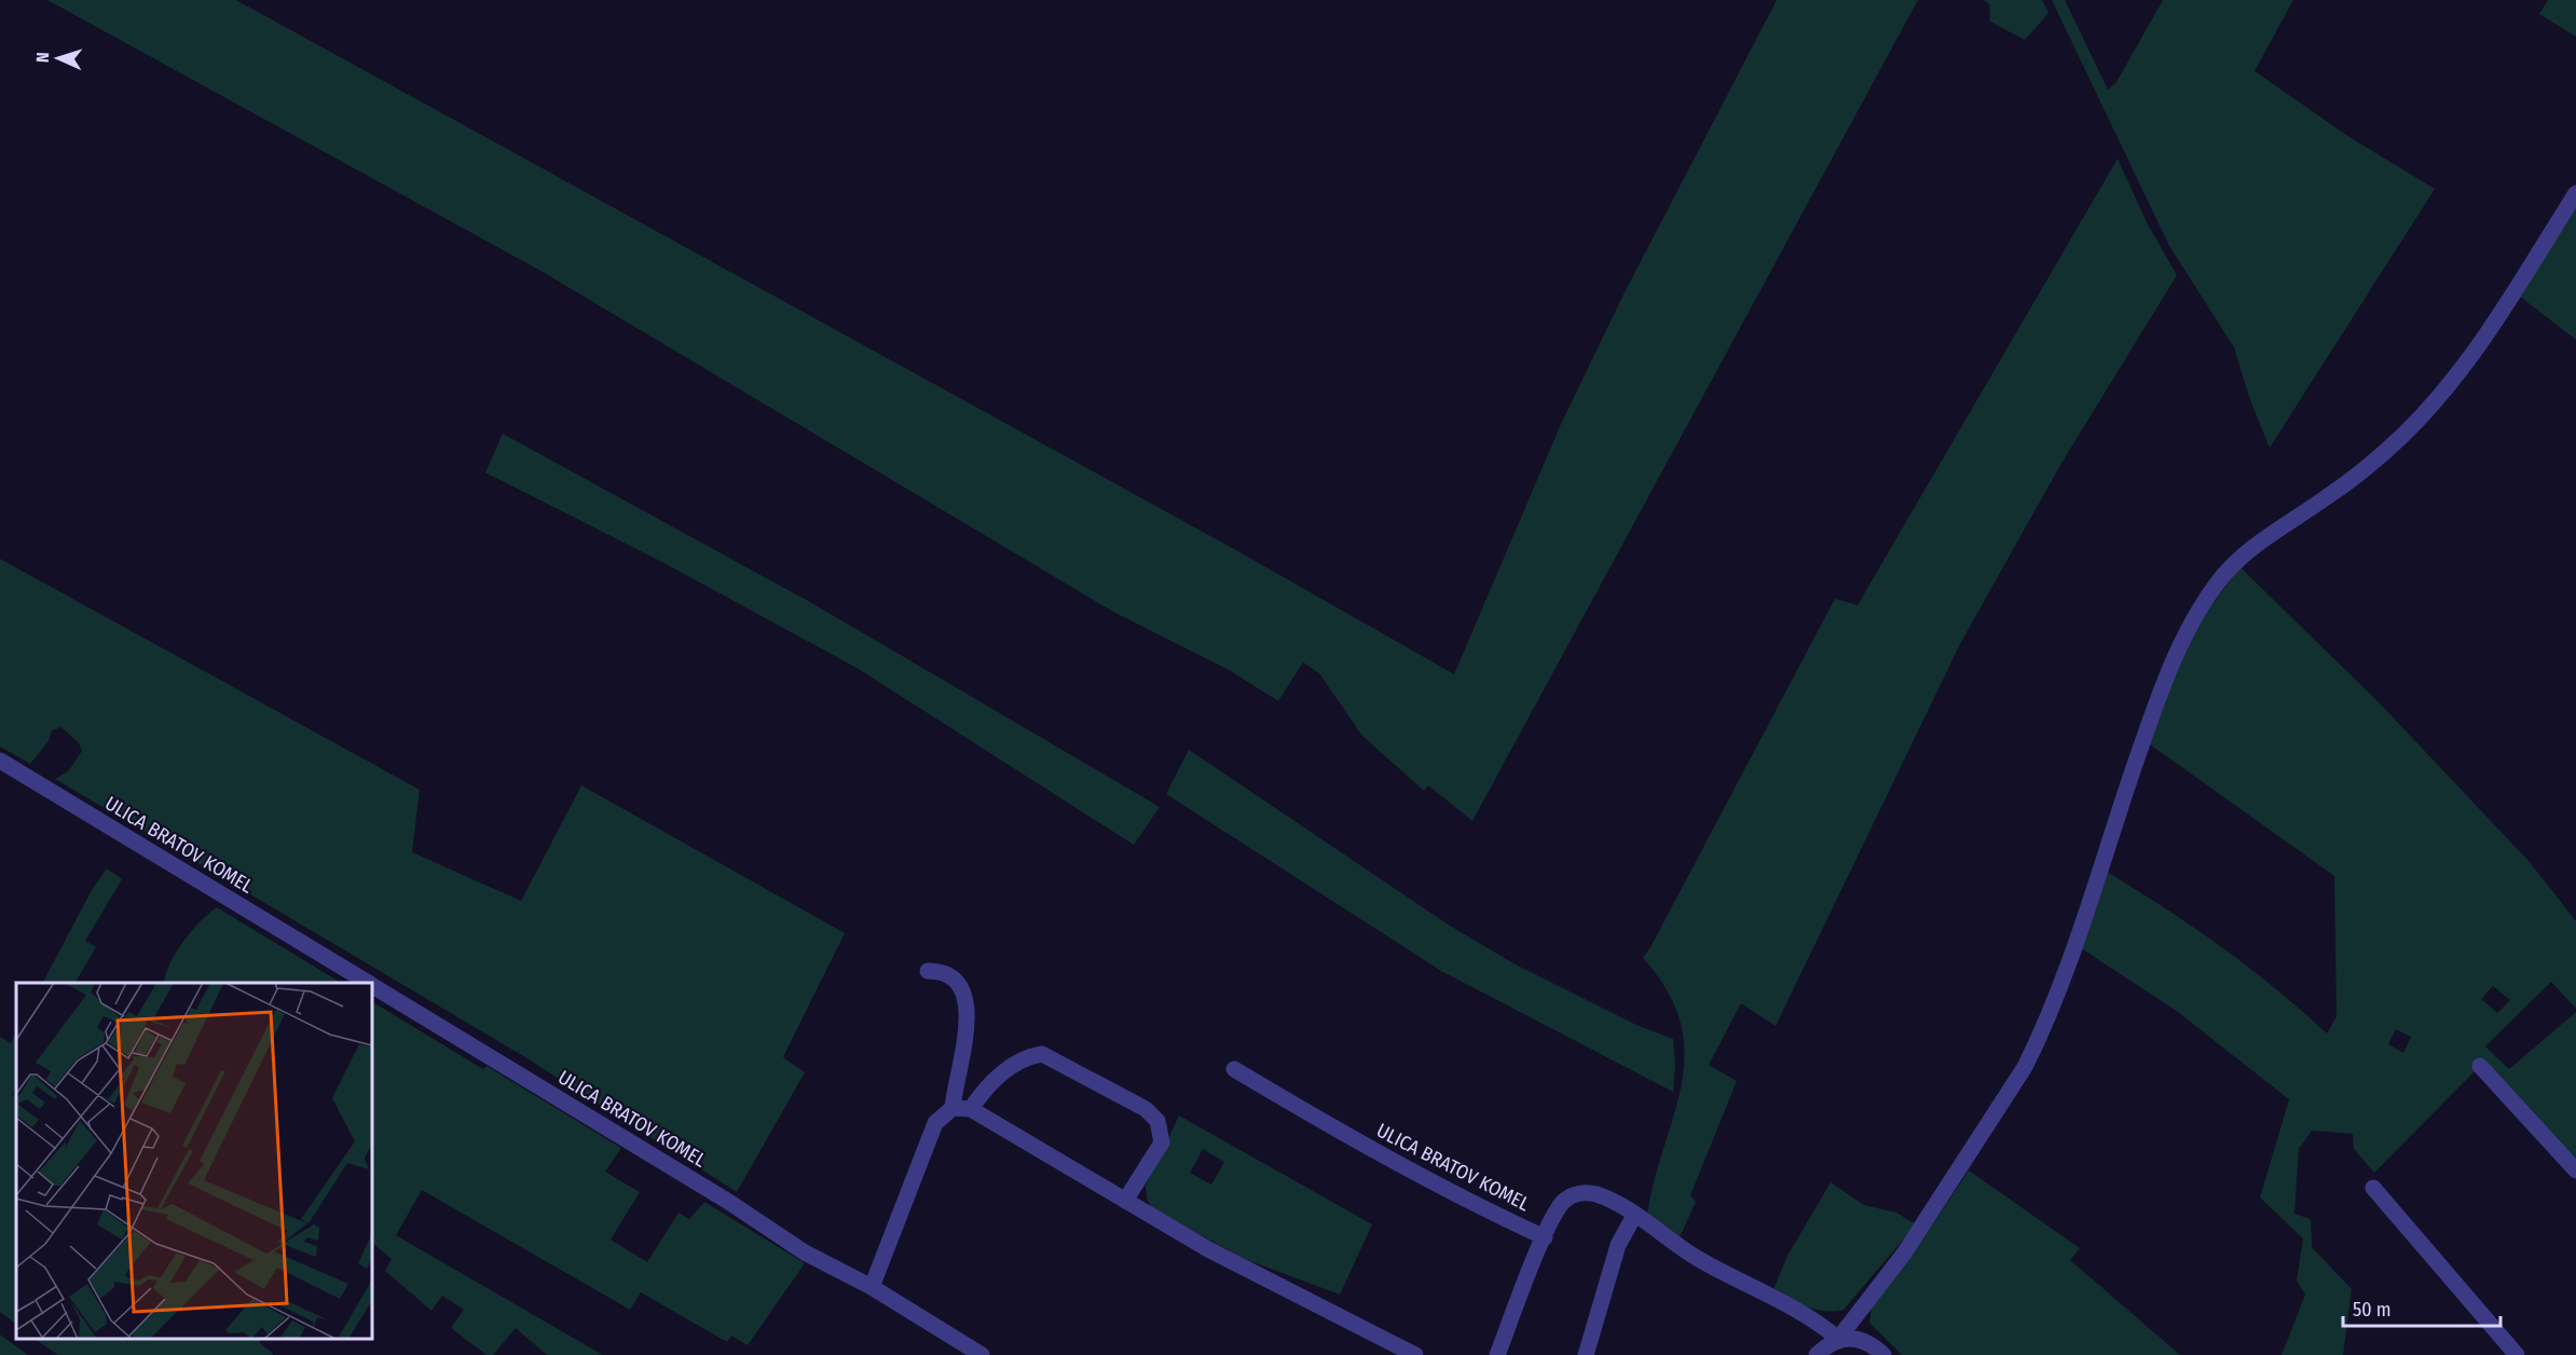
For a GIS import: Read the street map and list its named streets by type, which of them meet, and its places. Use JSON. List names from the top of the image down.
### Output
{
  "streets": {
    "street": ["ULICA BRATOV KOMEL"]
  },
  "scale_bar": "50 m",
  "north": "left"
}
